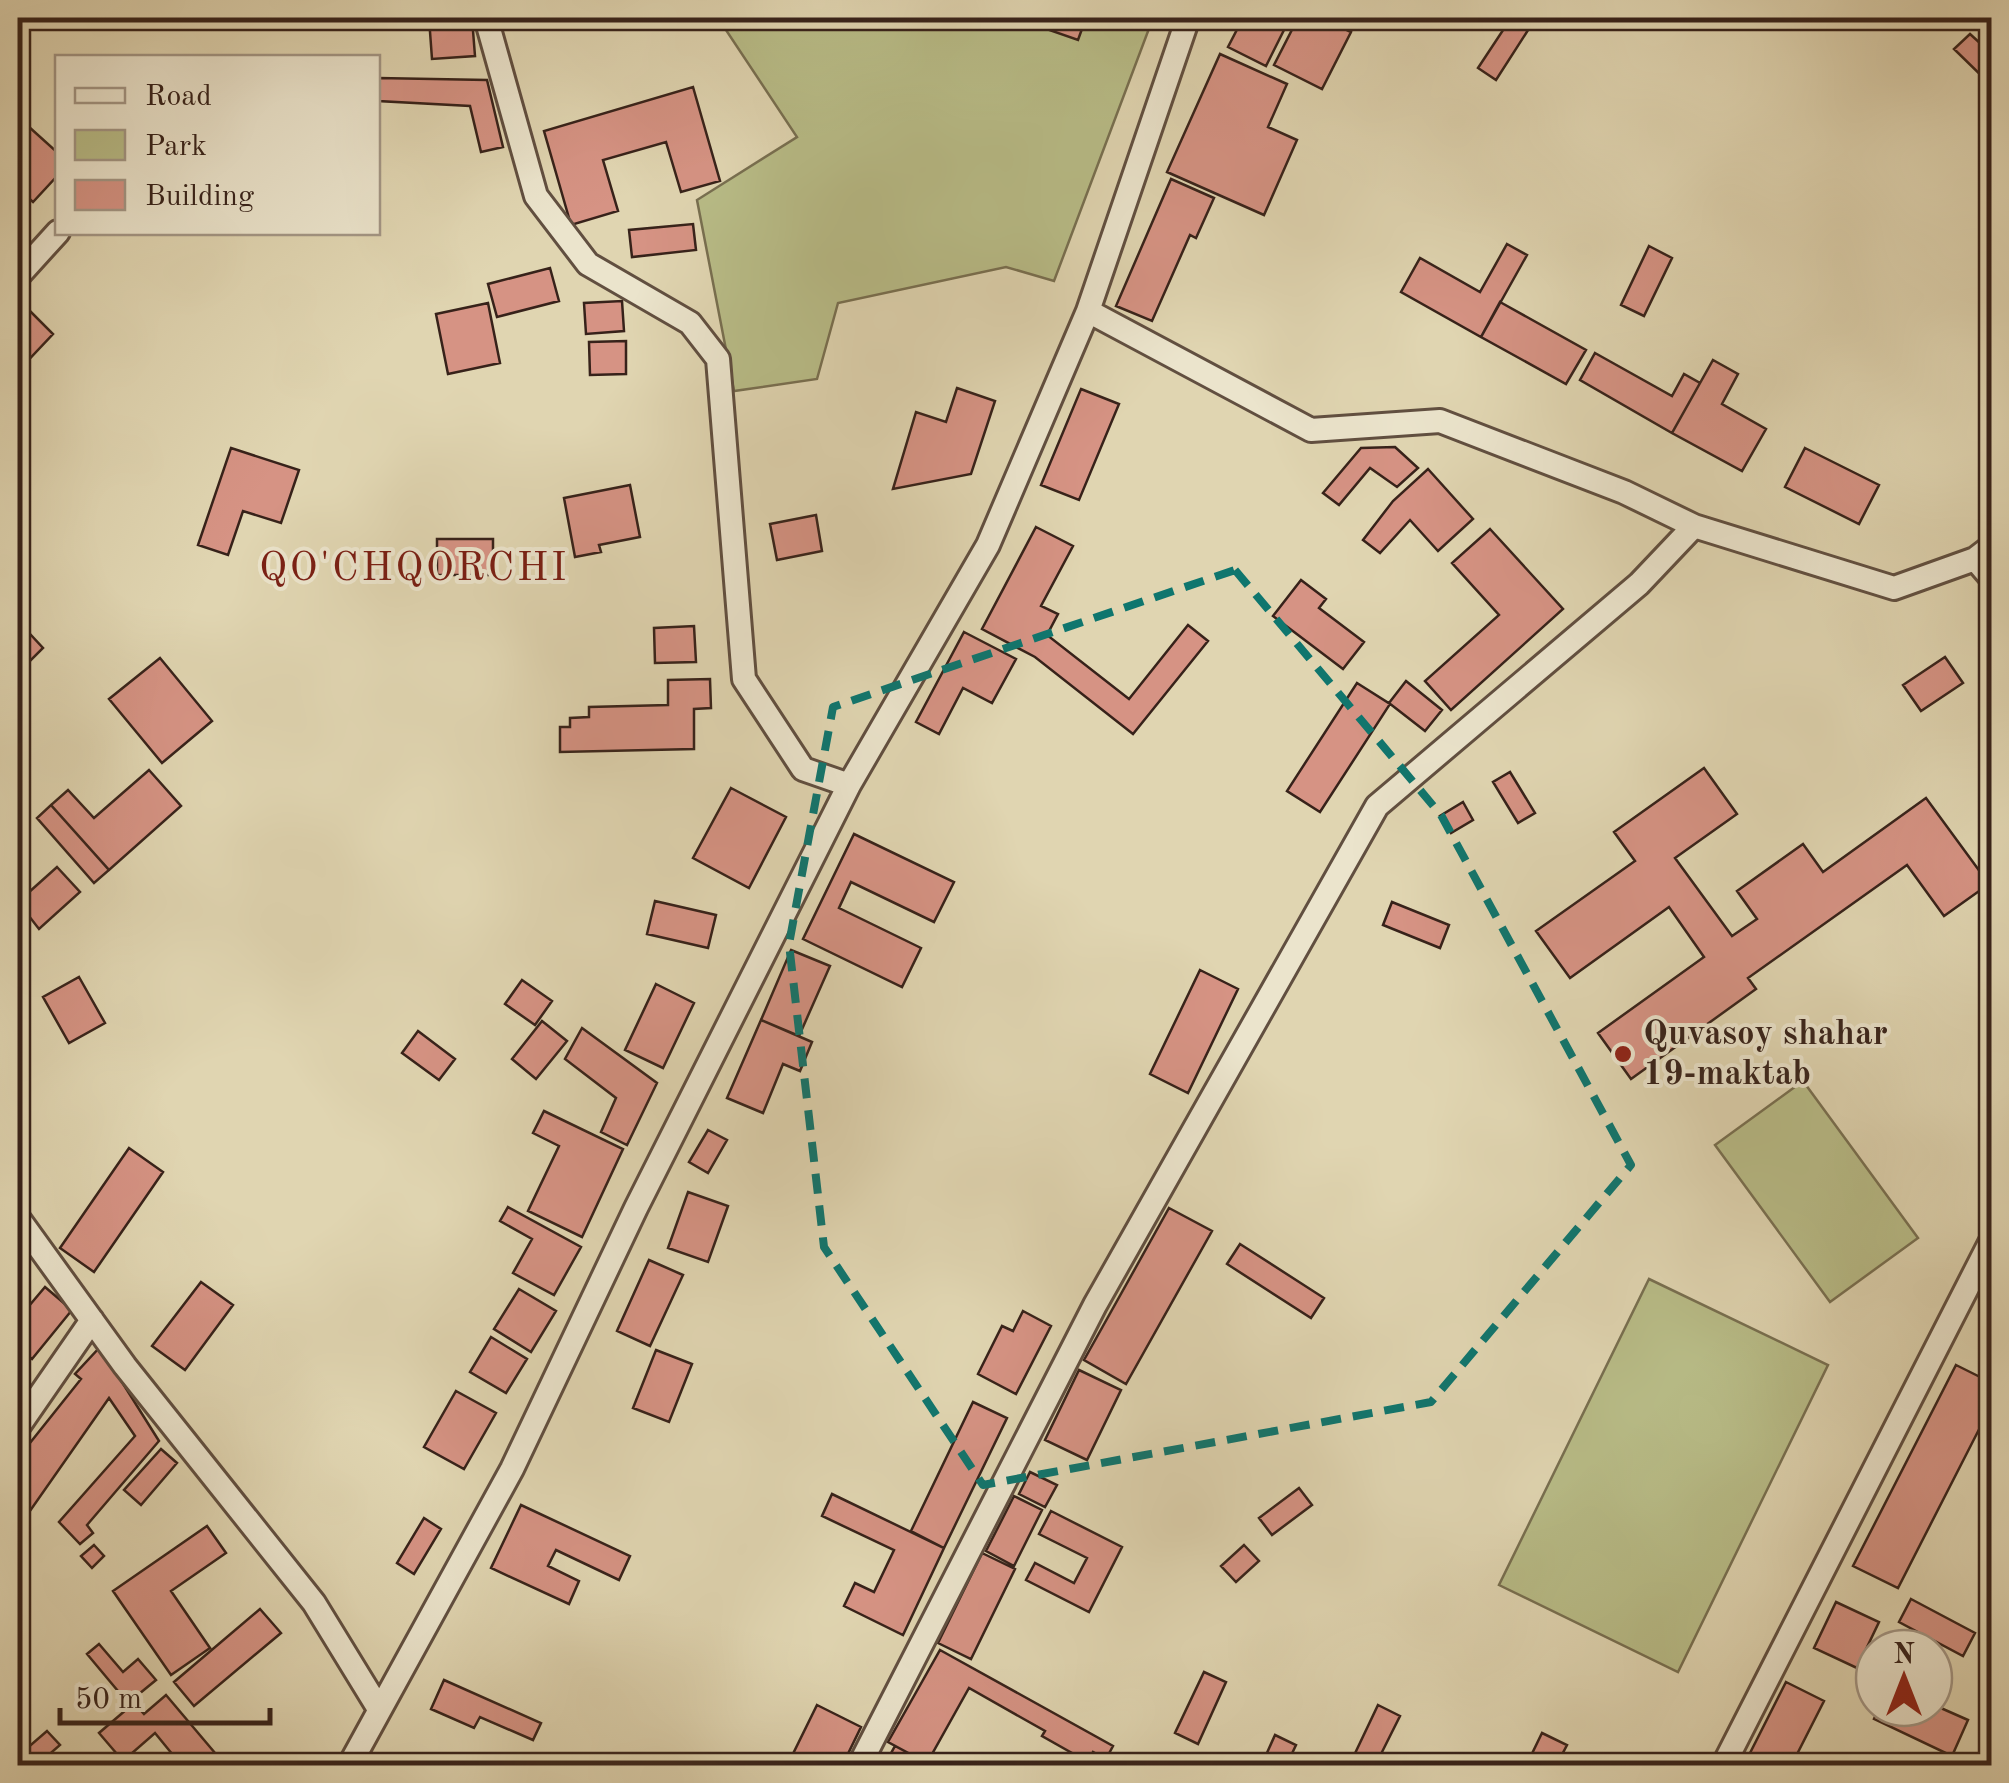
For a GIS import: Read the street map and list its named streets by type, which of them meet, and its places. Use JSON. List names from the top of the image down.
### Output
{
  "districts": ["QO'CHQORCHI"],
  "places": ["Quvasoy shahar 19-maktab"],
  "legend": ["Road", "Park", "Building"],
  "scale_bar": "50 m",
  "north": "top"
}
